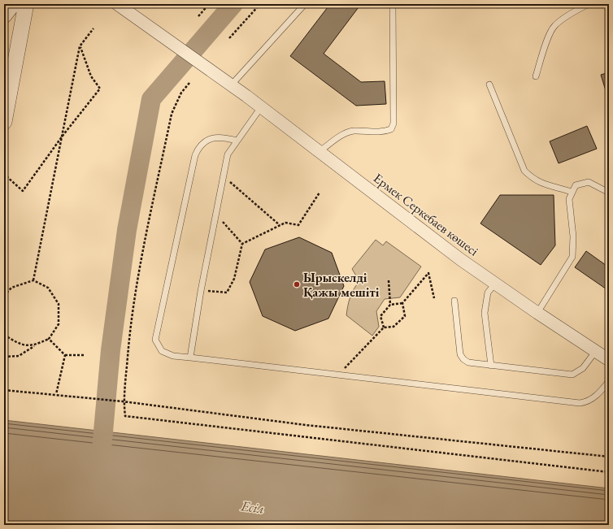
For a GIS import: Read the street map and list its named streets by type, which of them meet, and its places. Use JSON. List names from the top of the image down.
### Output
{
  "streets": {
    "street": ["Ермек Серкебаев көшесі"]
  },
  "water": ["Есіл"],
  "places": ["Ырыскелді Қажы мешіті"]
}
